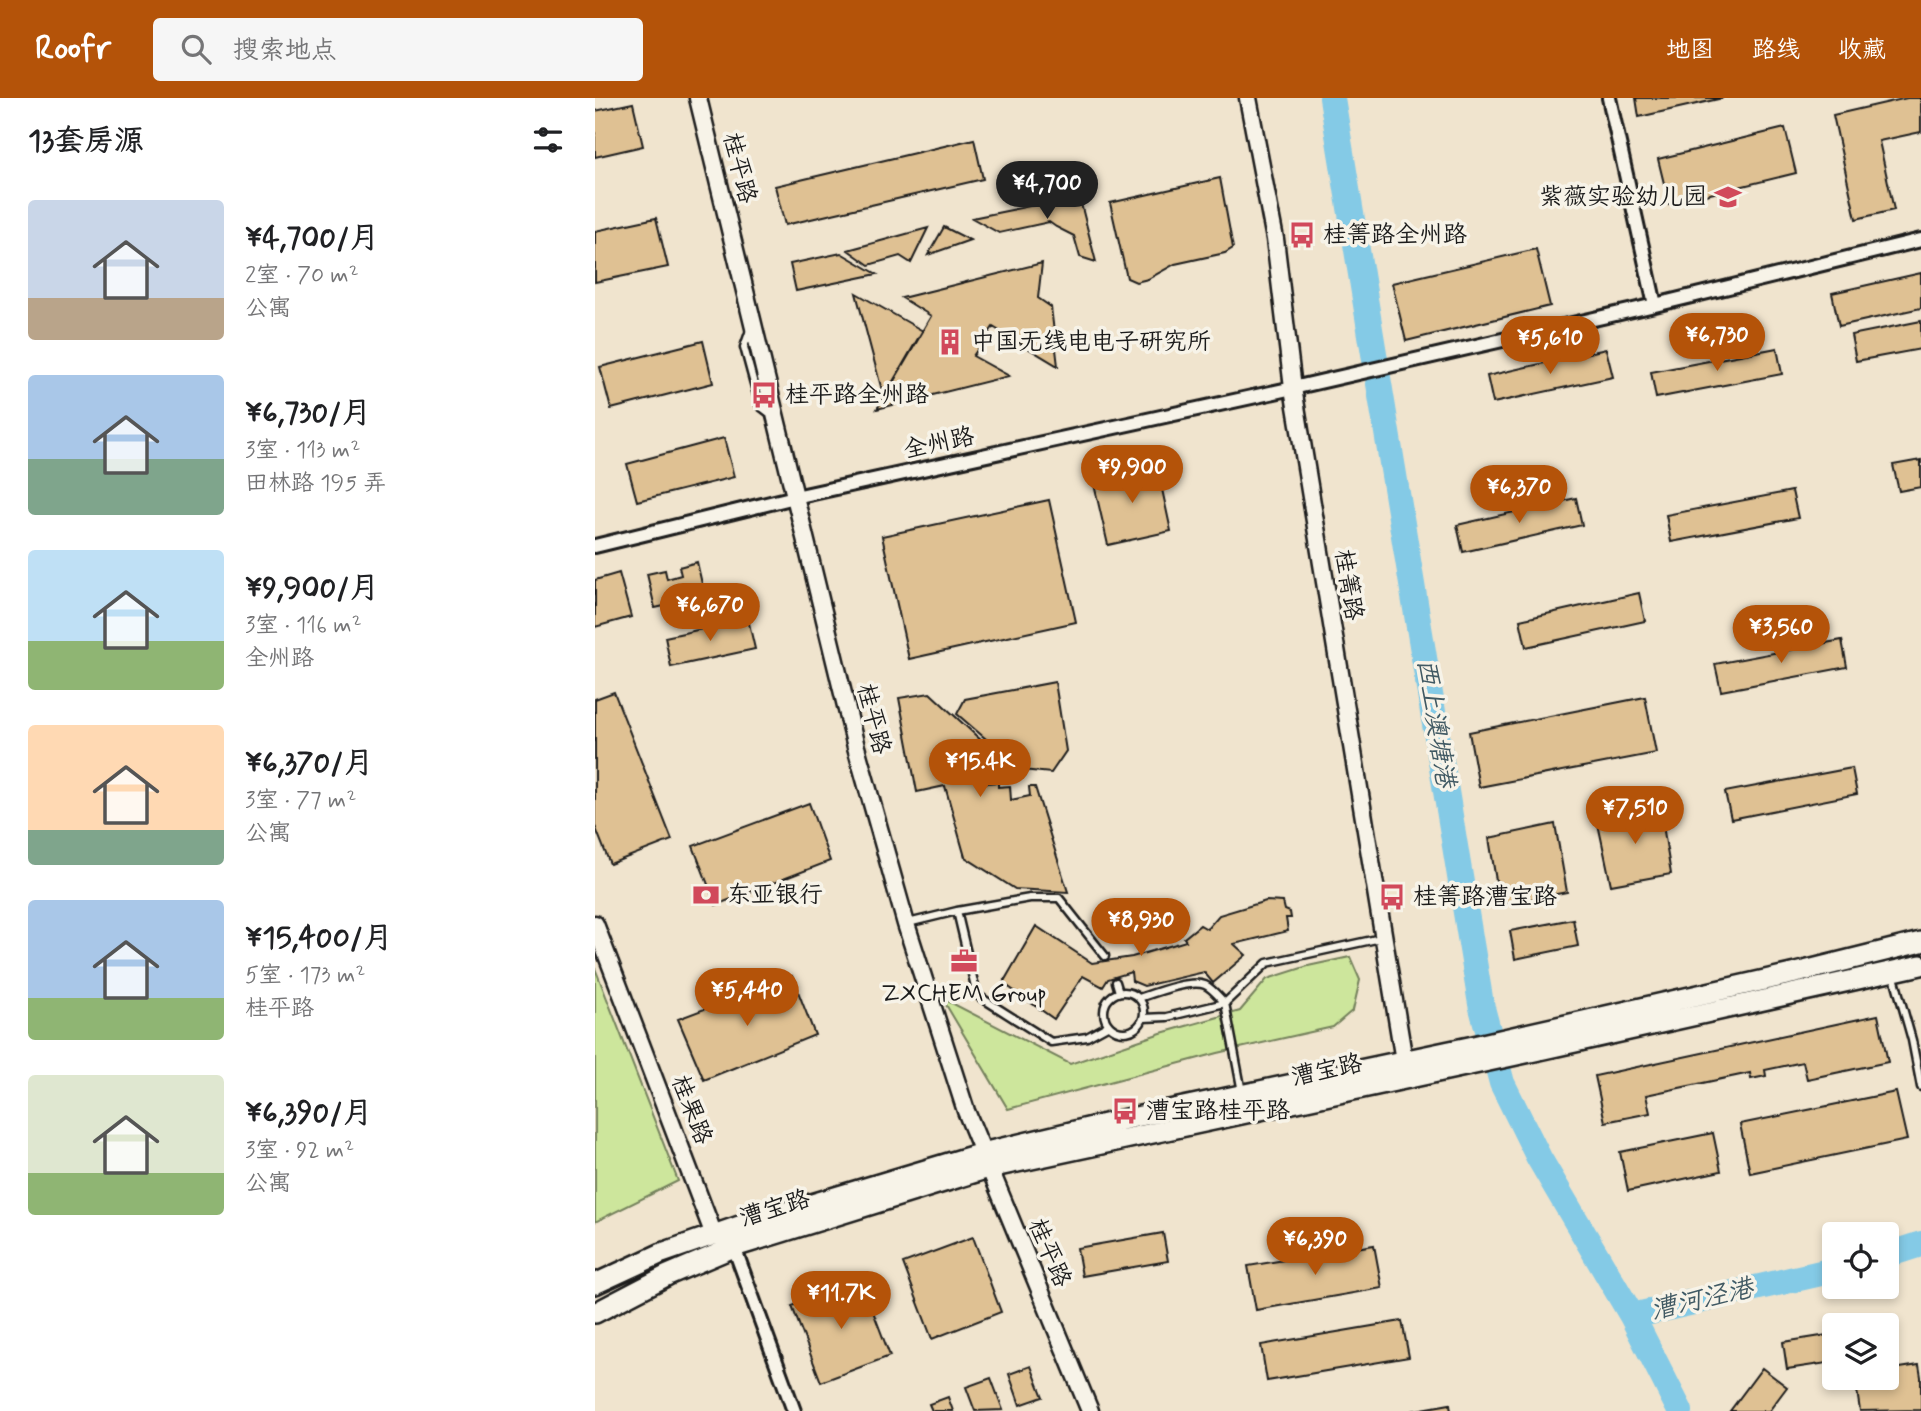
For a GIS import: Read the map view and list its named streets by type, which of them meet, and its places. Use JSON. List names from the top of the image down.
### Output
{
  "streets": {
    "main road": ["漕宝路"],
    "street": [
      "桂平路",
      "全州路",
      "桂箐路",
      "桂果路"
    ]
  },
  "crossings": [
    ["桂平路", "全州路"],
    ["桂平路", "漕宝路"],
    ["全州路", "桂箐路"],
    ["桂箐路", "漕宝路"],
    ["漕宝路", "桂果路"]
  ],
  "water": ["西上澳塘港", "漕河泾港"],
  "places": {
    "school or university": ["紫薇实验幼儿园"],
    "bus stop": [
      "桂箐路全州路",
      "桂平路全州路",
      "桂箐路漕宝路",
      "漕宝路桂平路"
    ],
    "building": ["中国无线电电子研究所"],
    "bank": ["东亚银行"],
    "office": ["ZXCHEM Group"]
  },
  "page": {
    "header": "Roofr",
    "search": "搜索地点",
    "nav": ["地图", "路线", "收藏"],
    "heading": "13套房源",
    "price": [
      "¥4,700",
      "¥6,730",
      "¥5,610",
      "¥9,900",
      "¥6,370",
      "¥6,670",
      "¥3,560",
      "¥15.4K",
      "¥7,510",
      "¥8,930",
      "¥5,440",
      "¥6,390",
      "¥11.7K"
    ],
    "list": [
      {
        "name": "¥4,700/月",
        "note": "2室 · 70 m² · 公寓"
      },
      {
        "name": "¥6,730/月",
        "note": "3室 · 113 m² · 田林路 195 弄"
      },
      {
        "name": "¥9,900/月",
        "note": "3室 · 116 m² · 全州路"
      },
      {
        "name": "¥6,370/月",
        "note": "3室 · 77 m² · 公寓"
      },
      {
        "name": "¥15,400/月",
        "note": "5室 · 173 m² · 桂平路"
      },
      {
        "name": "¥6,390/月",
        "note": "3室 · 92 m² · 公寓"
      }
    ]
  }
}
